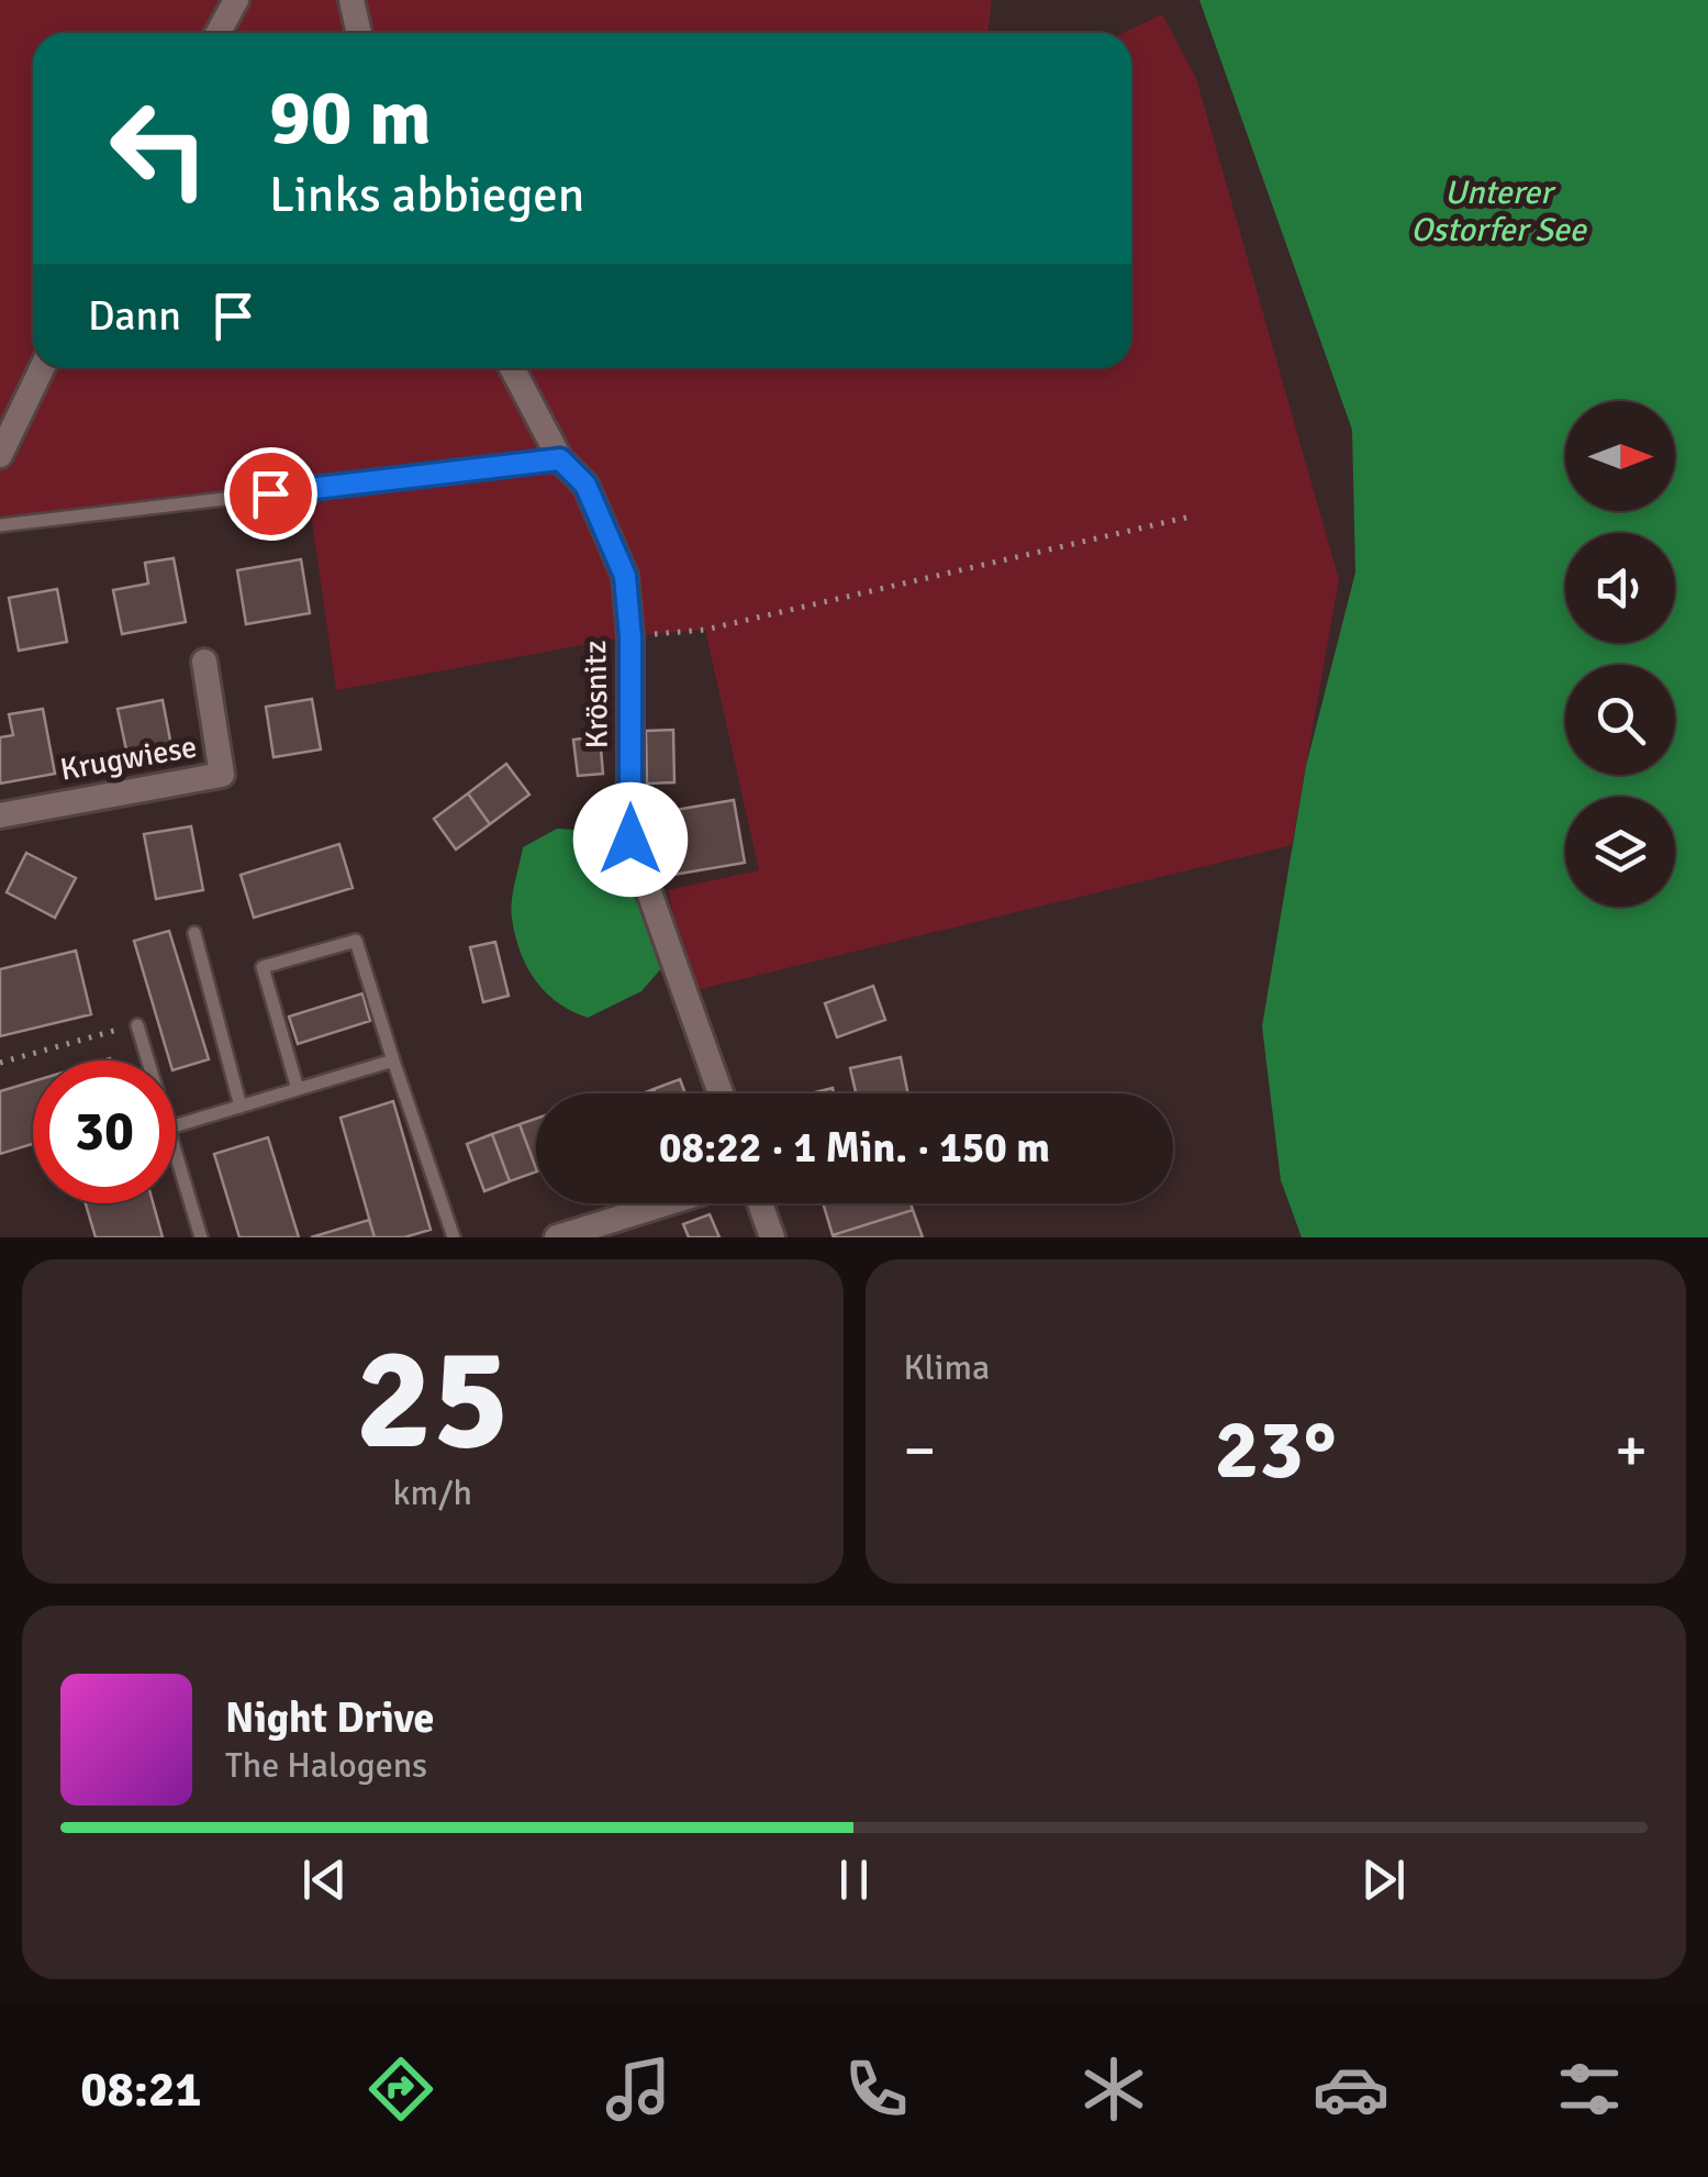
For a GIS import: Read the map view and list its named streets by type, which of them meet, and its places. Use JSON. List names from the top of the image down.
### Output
{
  "streets": {
    "street": ["Krösnitz", "Krugwiese"]
  },
  "water": ["Unterer Ostorfer See"],
  "north": "right",
  "page": {
    "turn": ["90 m", "Links abbiegen"],
    "then": "Dann",
    "limit": "30",
    "trip": "08:22 · 1 Min. · 150 m",
    "tile": [
      ["25", "km/h"],
      "Klima"
    ],
    "heat": ["−", "23°", "+"],
    "song": ["Night Drive", "The Halogens"],
    "tabs": "08:21"
  }
}
